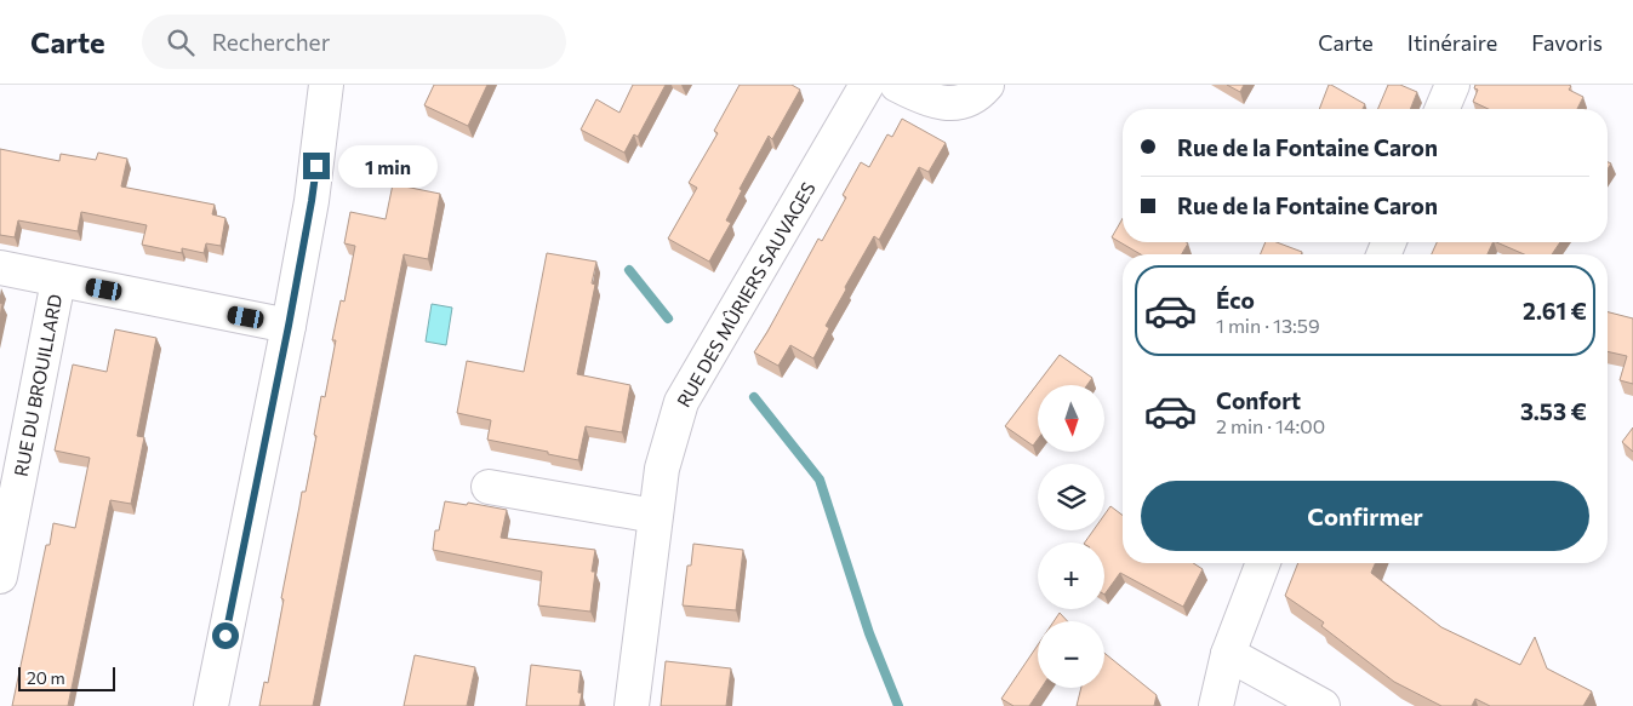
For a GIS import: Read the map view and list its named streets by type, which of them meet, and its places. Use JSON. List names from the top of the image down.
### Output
{
  "streets": {
    "street": ["RUE DES MÛRIERS SAUVAGES", "RUE DU BROUILLARD"]
  },
  "scale_bar": "20 m",
  "north": "bottom",
  "page": {
    "header": "Carte",
    "search": "Rechercher",
    "nav": ["Carte", "Itinéraire", "Favoris"],
    "banner": ["Rue de la Fontaine Caron", "Rue de la Fontaine Caron"],
    "bubble": "1 min",
    "list": [
      {
        "name": "Éco",
        "note": "1 min · 13:59",
        "value": "2.61 €"
      },
      {
        "name": "Confort",
        "note": "2 min · 14:00",
        "value": "3.53 €"
      }
    ],
    "map_buttons": ["+", "−"],
    "buttons": "Confirmer",
    "scale": "20 m"
  }
}
